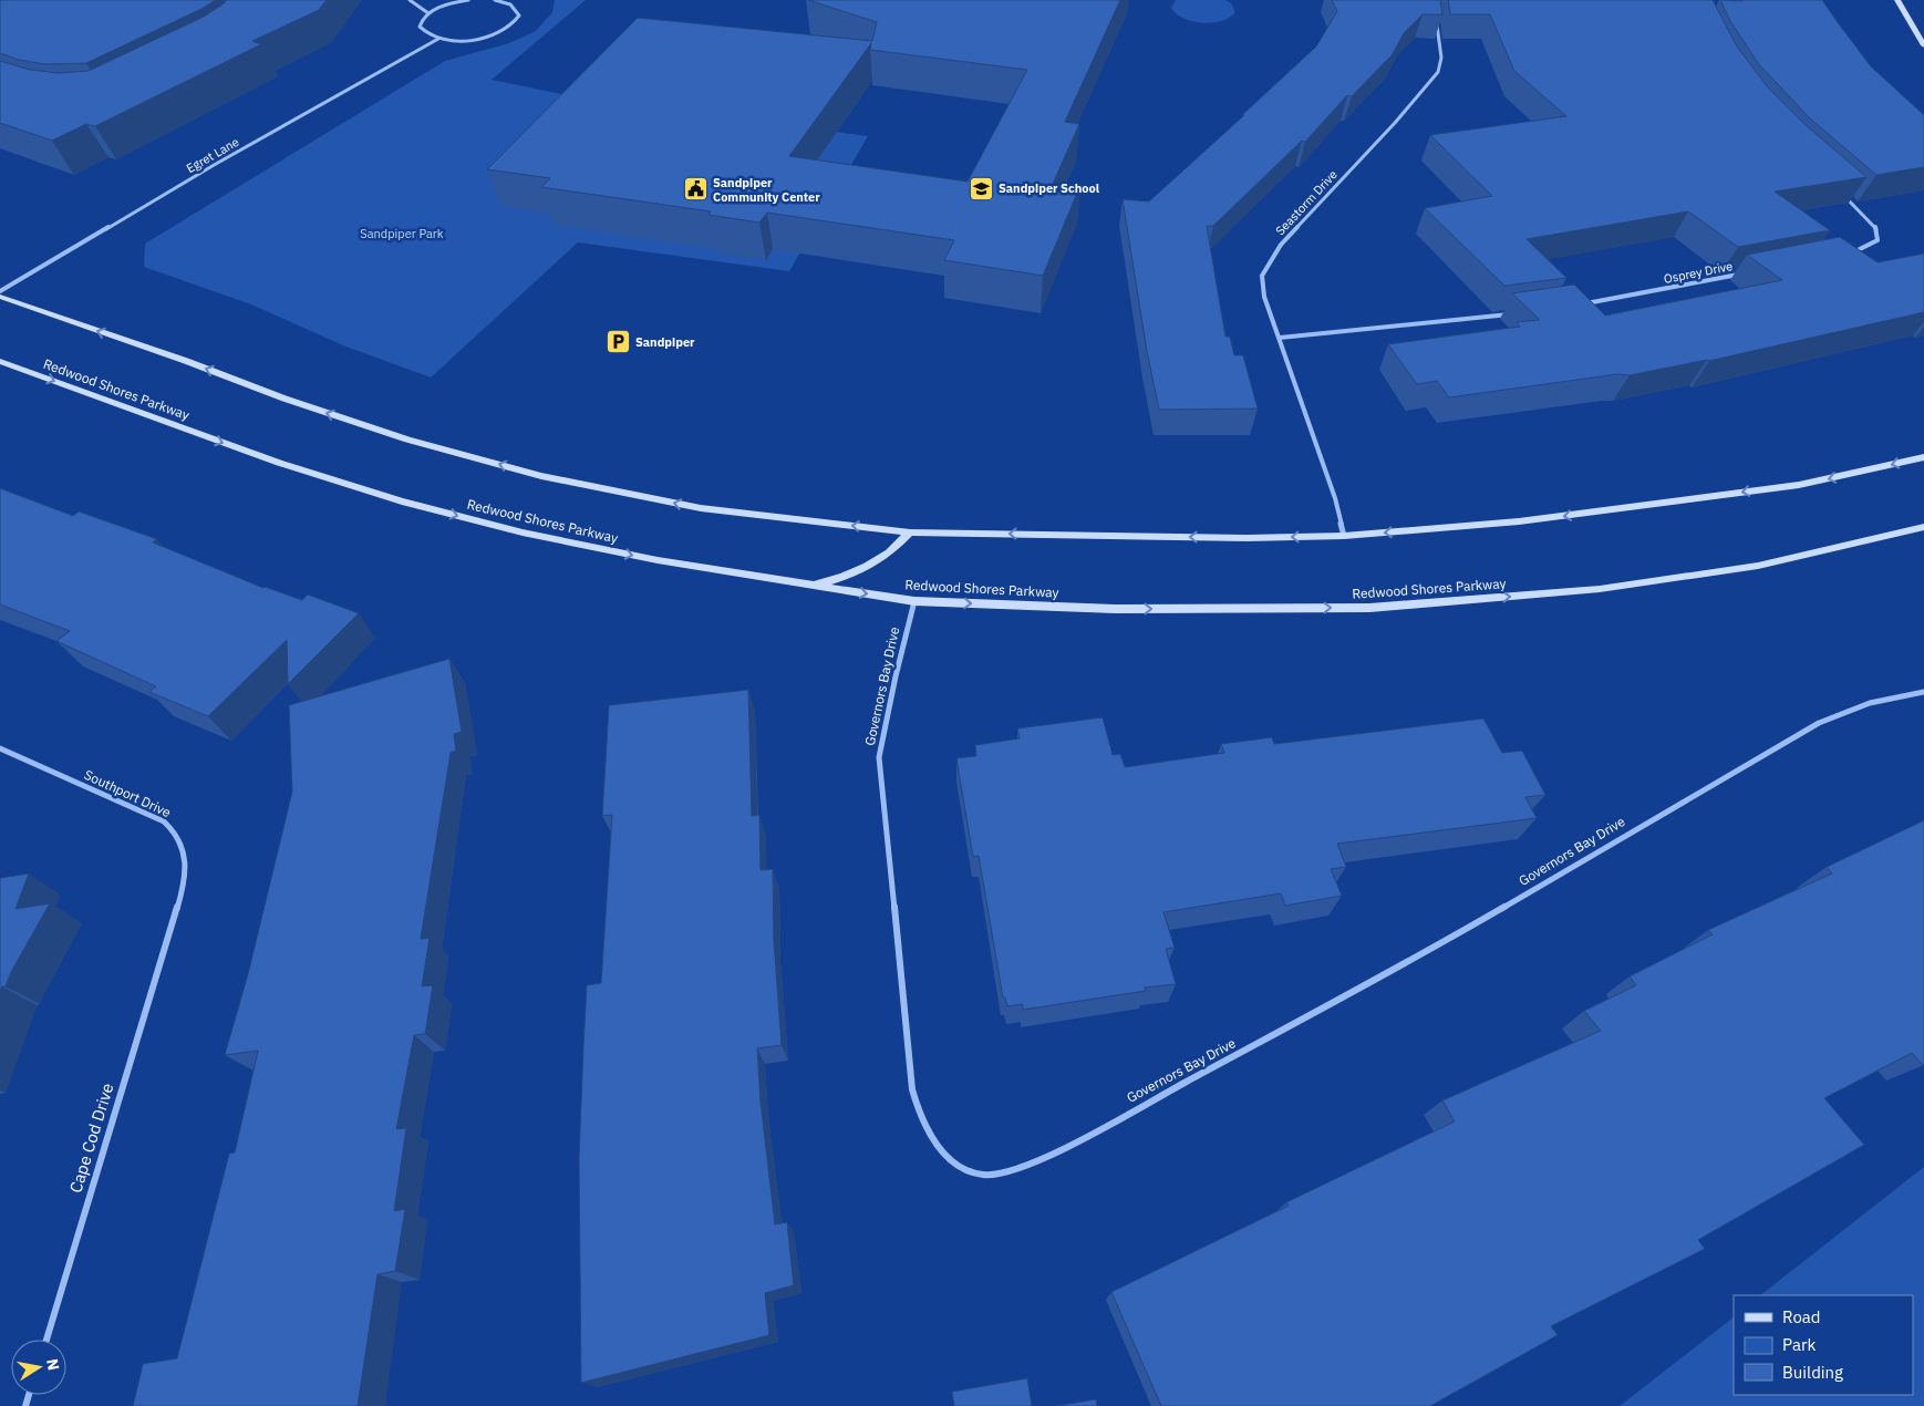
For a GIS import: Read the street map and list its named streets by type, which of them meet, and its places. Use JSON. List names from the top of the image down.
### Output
{
  "streets": {
    "main road": ["Redwood Shores Parkway"],
    "street": [
      "Egret Lane",
      "Seastorm Drive",
      "Osprey Drive",
      "Governors Bay Drive",
      "Southport Drive",
      "Cape Cod Drive"
    ]
  },
  "crossings": [
    ["Redwood Shores Parkway", "Governors Bay Drive"],
    ["Southport Drive", "Cape Cod Drive"]
  ],
  "parks": ["Sandpiper Park"],
  "places": {
    "school or university": ["Sandpiper School"],
    "public building": ["Sandpiper Community Center"],
    "parking": ["Sandpiper"]
  },
  "legend": ["Road", "Park", "Building"],
  "north": "right"
}
